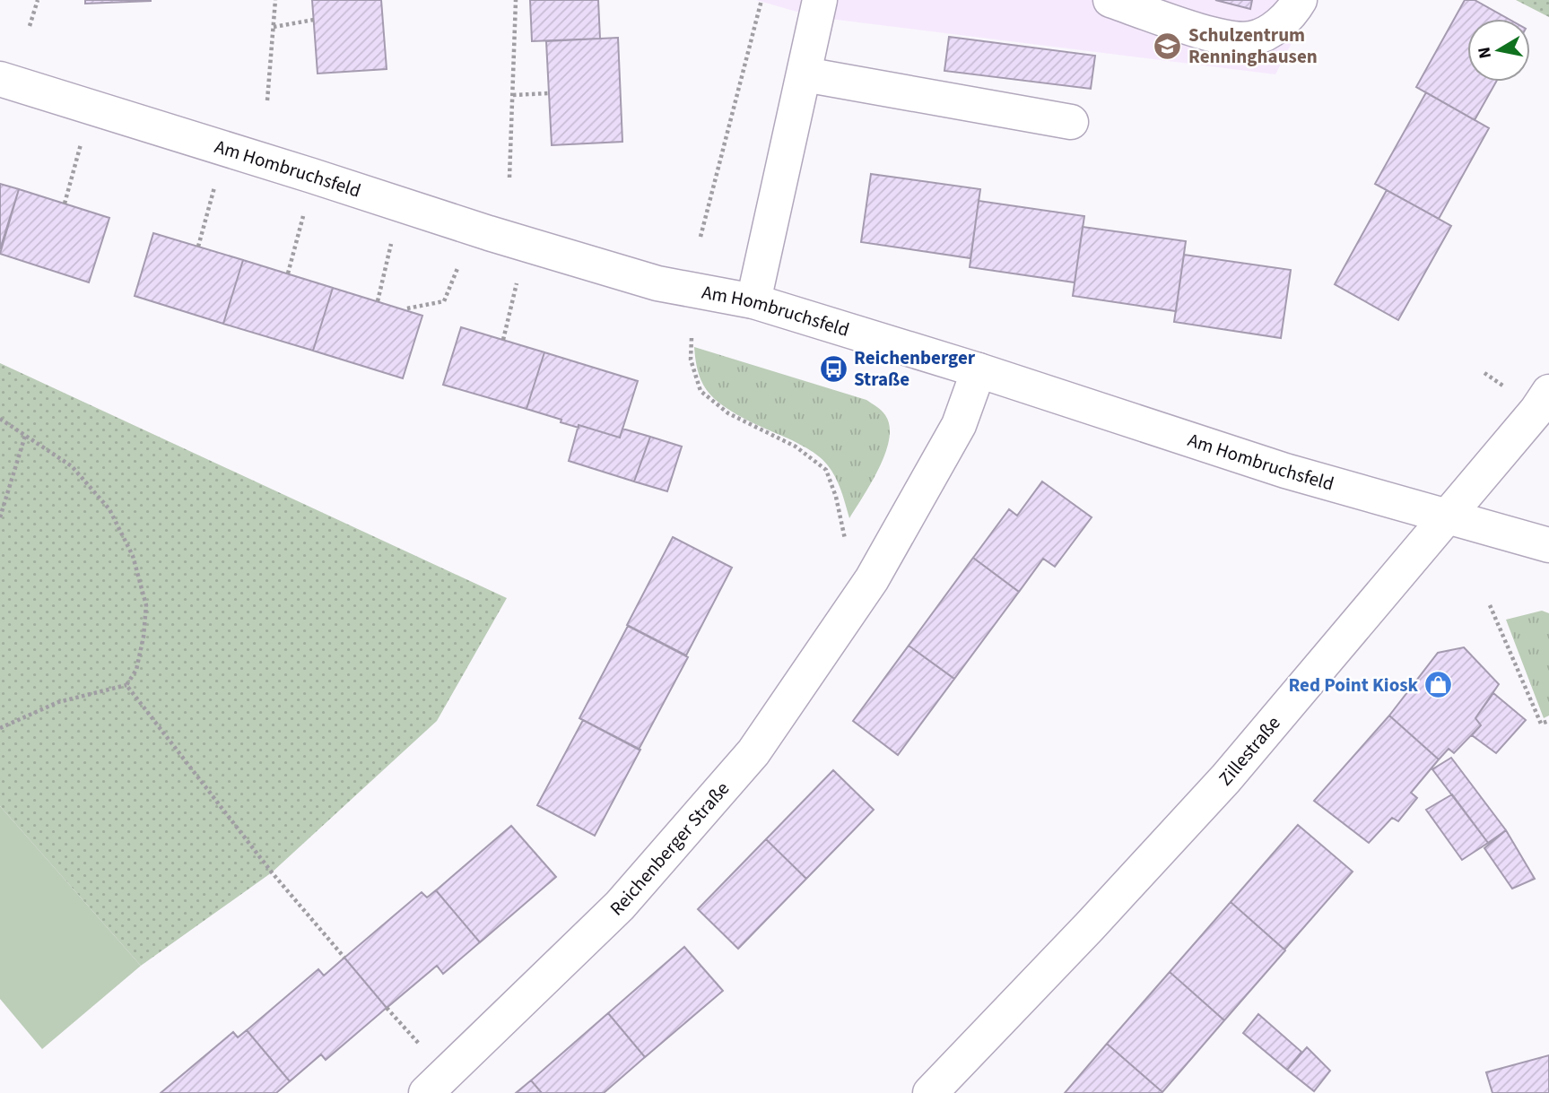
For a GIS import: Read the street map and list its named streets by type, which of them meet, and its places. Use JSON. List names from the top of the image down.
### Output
{
  "streets": {
    "street": ["Am Hombruchsfeld", "Zillestraße", "Reichenberger Straße"]
  },
  "crossings": [
    ["Am Hombruchsfeld", "Zillestraße"],
    ["Am Hombruchsfeld", "Reichenberger Straße"]
  ],
  "places": {
    "school or university": ["Schulzentrum Renninghausen"],
    "bus stop": ["Reichenberger Straße"],
    "shop": ["Red Point Kiosk"]
  },
  "north": "left"
}
